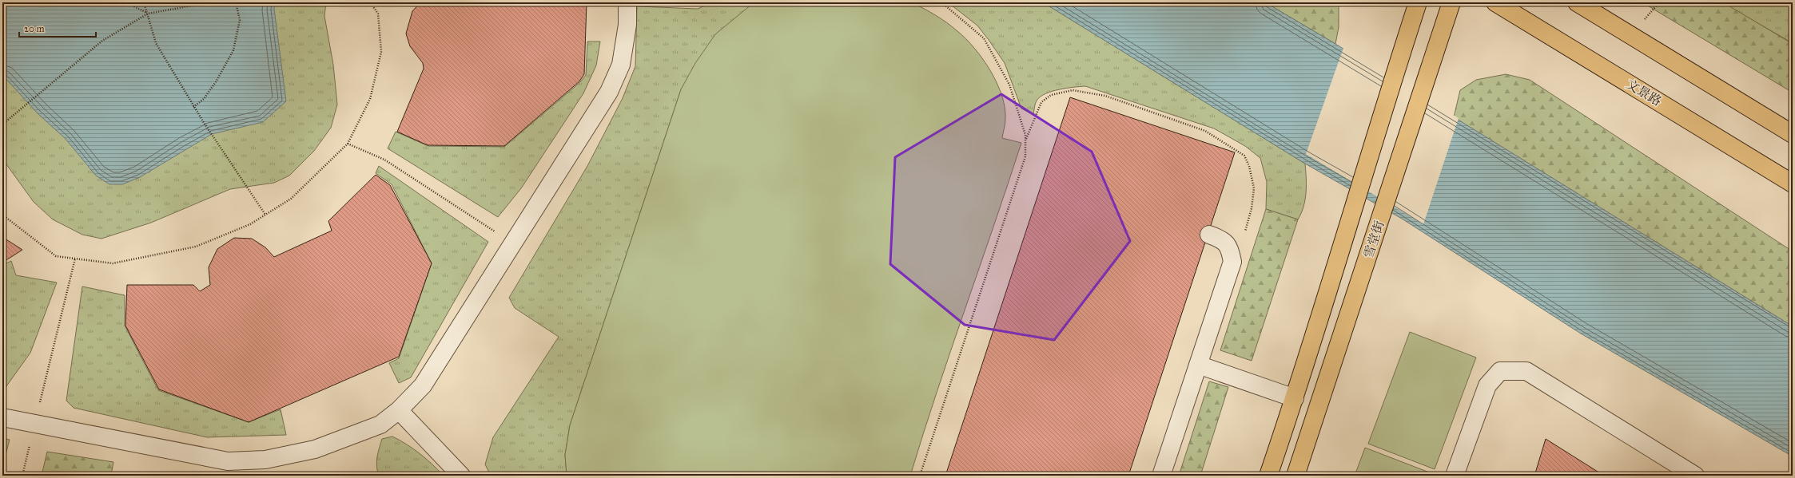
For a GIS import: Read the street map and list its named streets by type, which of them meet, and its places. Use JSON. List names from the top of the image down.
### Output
{
  "streets": {
    "main road": ["文景路", "雪堂街"]
  },
  "scale_bar": "20 m"
}
